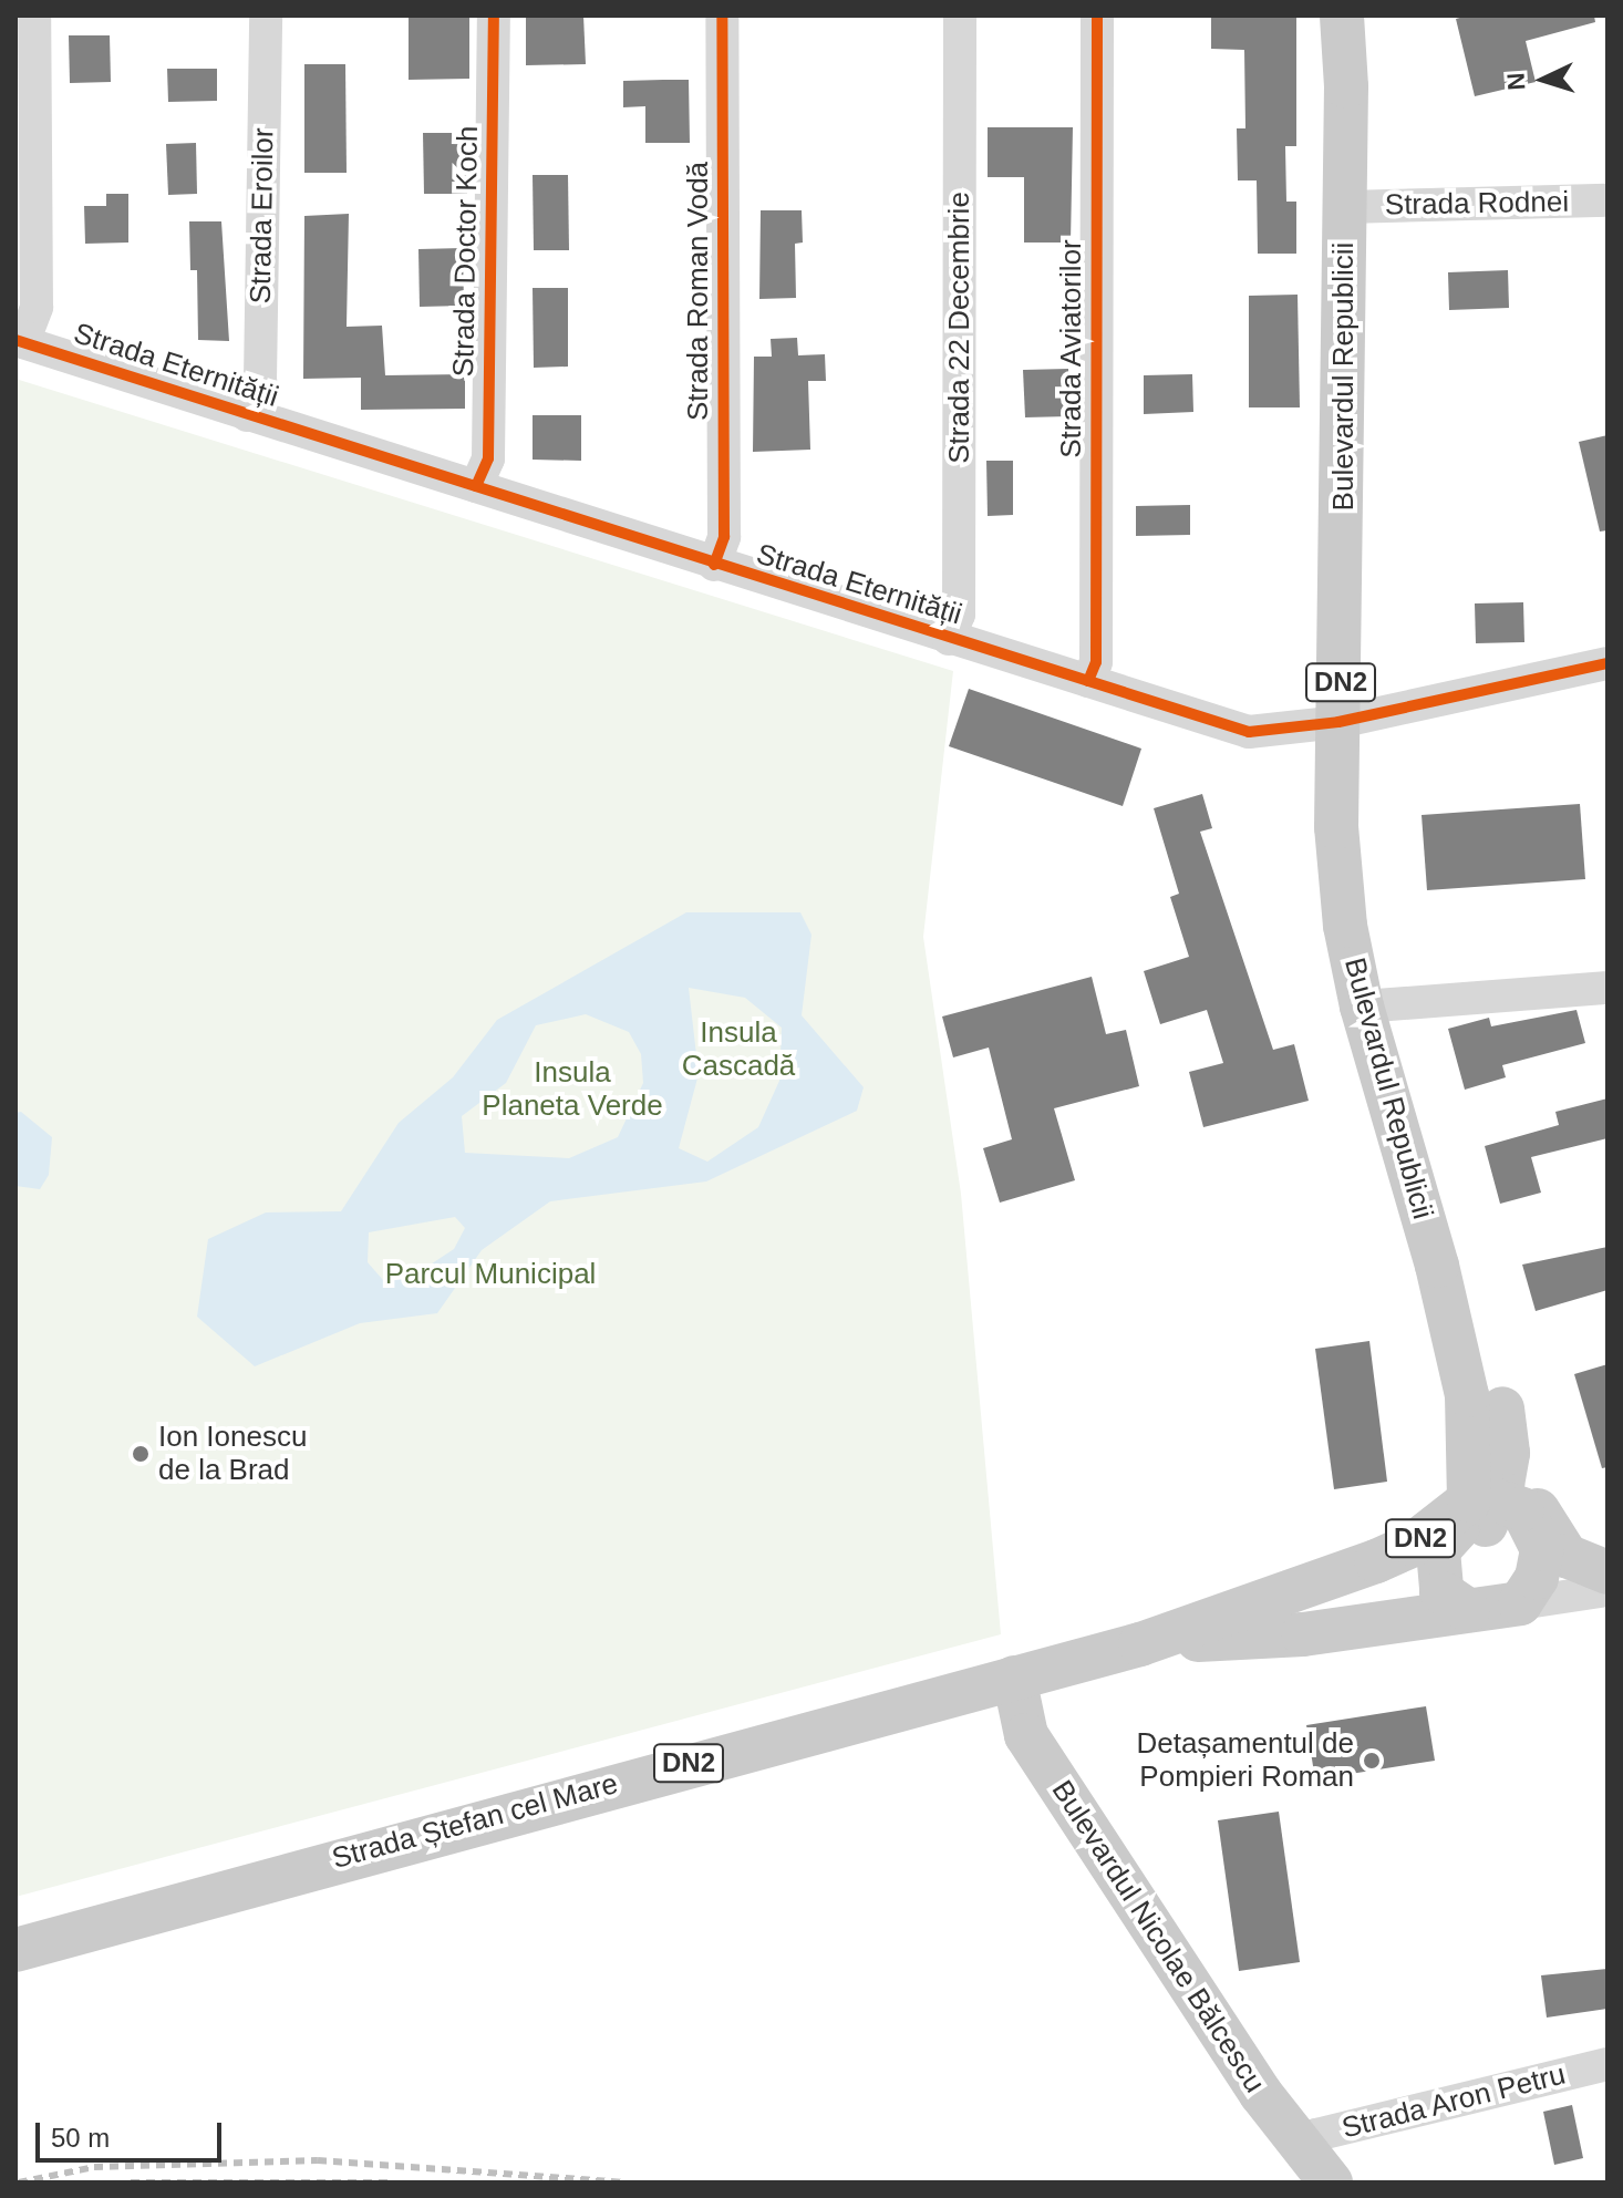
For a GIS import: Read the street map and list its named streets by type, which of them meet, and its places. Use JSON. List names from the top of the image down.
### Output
{
  "streets": {
    "main road": [
      "Bulevardul Republicii",
      "DN2",
      "Strada Ștefan cel Mare",
      "Bulevardul Nicolae Bălcescu"
    ],
    "street": [
      "Strada Rodnei",
      "Strada Eroilor",
      "Strada Doctor Koch",
      "Strada Roman Vodă",
      "Strada 22 Decembrie",
      "Strada Aviatorilor",
      "Strada Eternității",
      "Strada Aron Petru"
    ]
  },
  "crossings": [
    ["Strada Rodnei", "Bulevardul Republicii"],
    ["Strada Eroilor", "Strada Eternității"],
    ["Strada Doctor Koch", "Strada Eternității"],
    ["Strada Roman Vodă", "Strada Eternității"],
    ["Strada 22 Decembrie", "Strada Eternității"],
    ["Strada Aviatorilor", "Strada Eternității"],
    ["Strada Eternității", "Bulevardul Republicii"],
    ["Bulevardul Republicii", "DN2"],
    ["DN2", "Strada Ștefan cel Mare"],
    ["Strada Ștefan cel Mare", "Bulevardul Nicolae Bălcescu"],
    ["Bulevardul Nicolae Bălcescu", "Strada Aron Petru"]
  ],
  "parks": ["Insula Cascadă", "Insula Planeta Verde", "Parcul Municipal"],
  "places": ["Ion Ionescu de la Brad", "Detașamentul de Pompieri Roman"],
  "scale_bar": "50 m",
  "north": "left"
}
